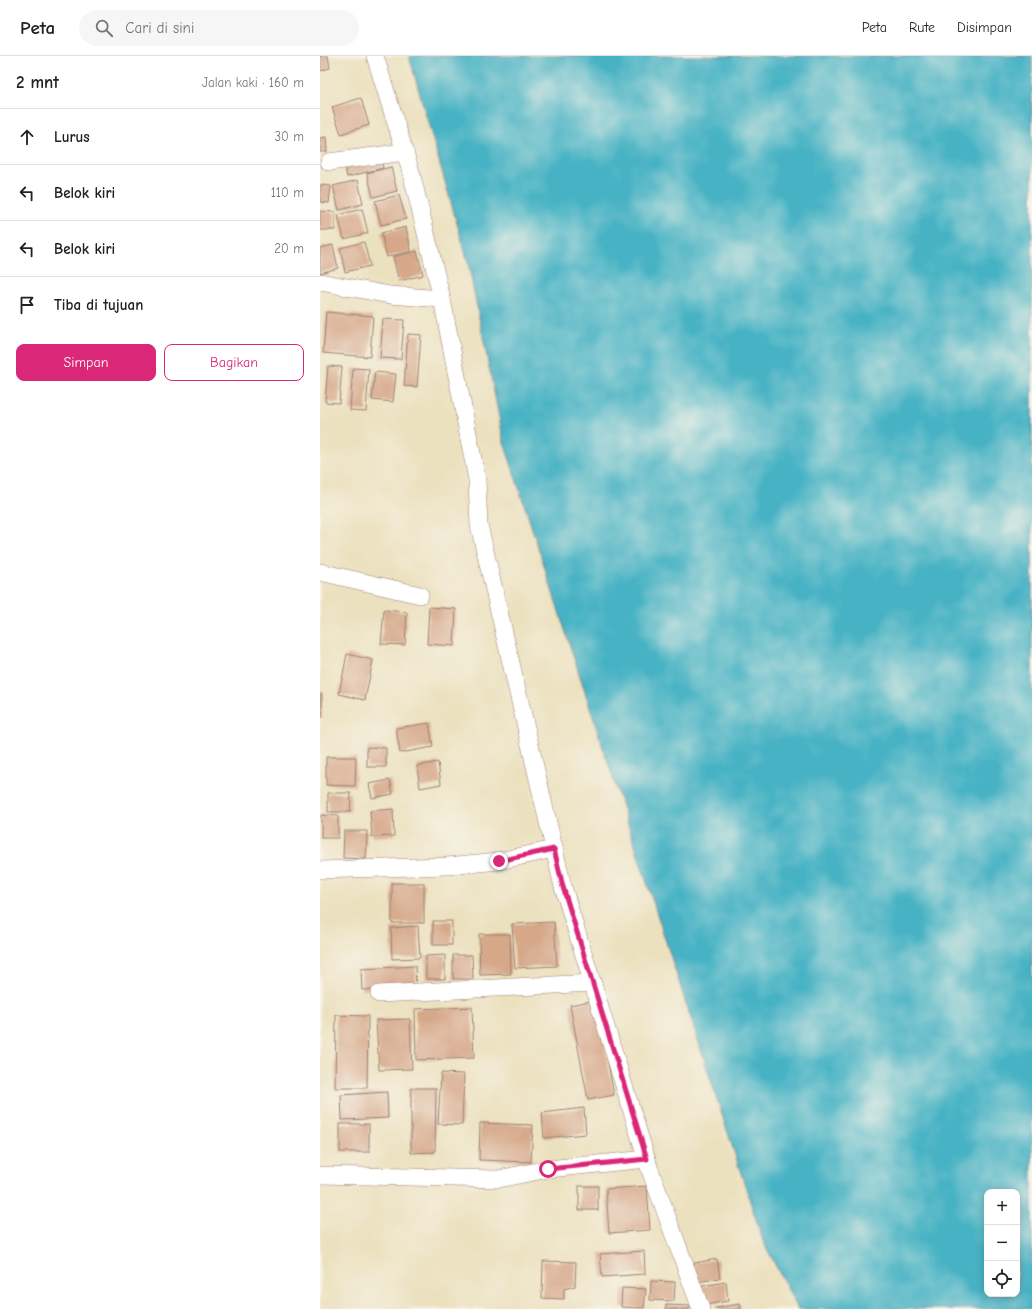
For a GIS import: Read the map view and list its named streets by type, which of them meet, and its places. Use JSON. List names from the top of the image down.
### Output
{
  "page": {
    "header": "Peta",
    "search": "Cari di sini",
    "nav": ["Peta", "Rute", "Disimpan"],
    "heading": ["2 mnt", "Jalan kaki · 160 m"],
    "list": [
      ["Lurus", "30 m"],
      ["Belok kiri", "110 m"],
      ["Belok kiri", "20 m"],
      "Tiba di tujuan"
    ],
    "buttons": ["Simpan", "Bagikan"],
    "map_buttons": ["+", "−"]
  }
}
